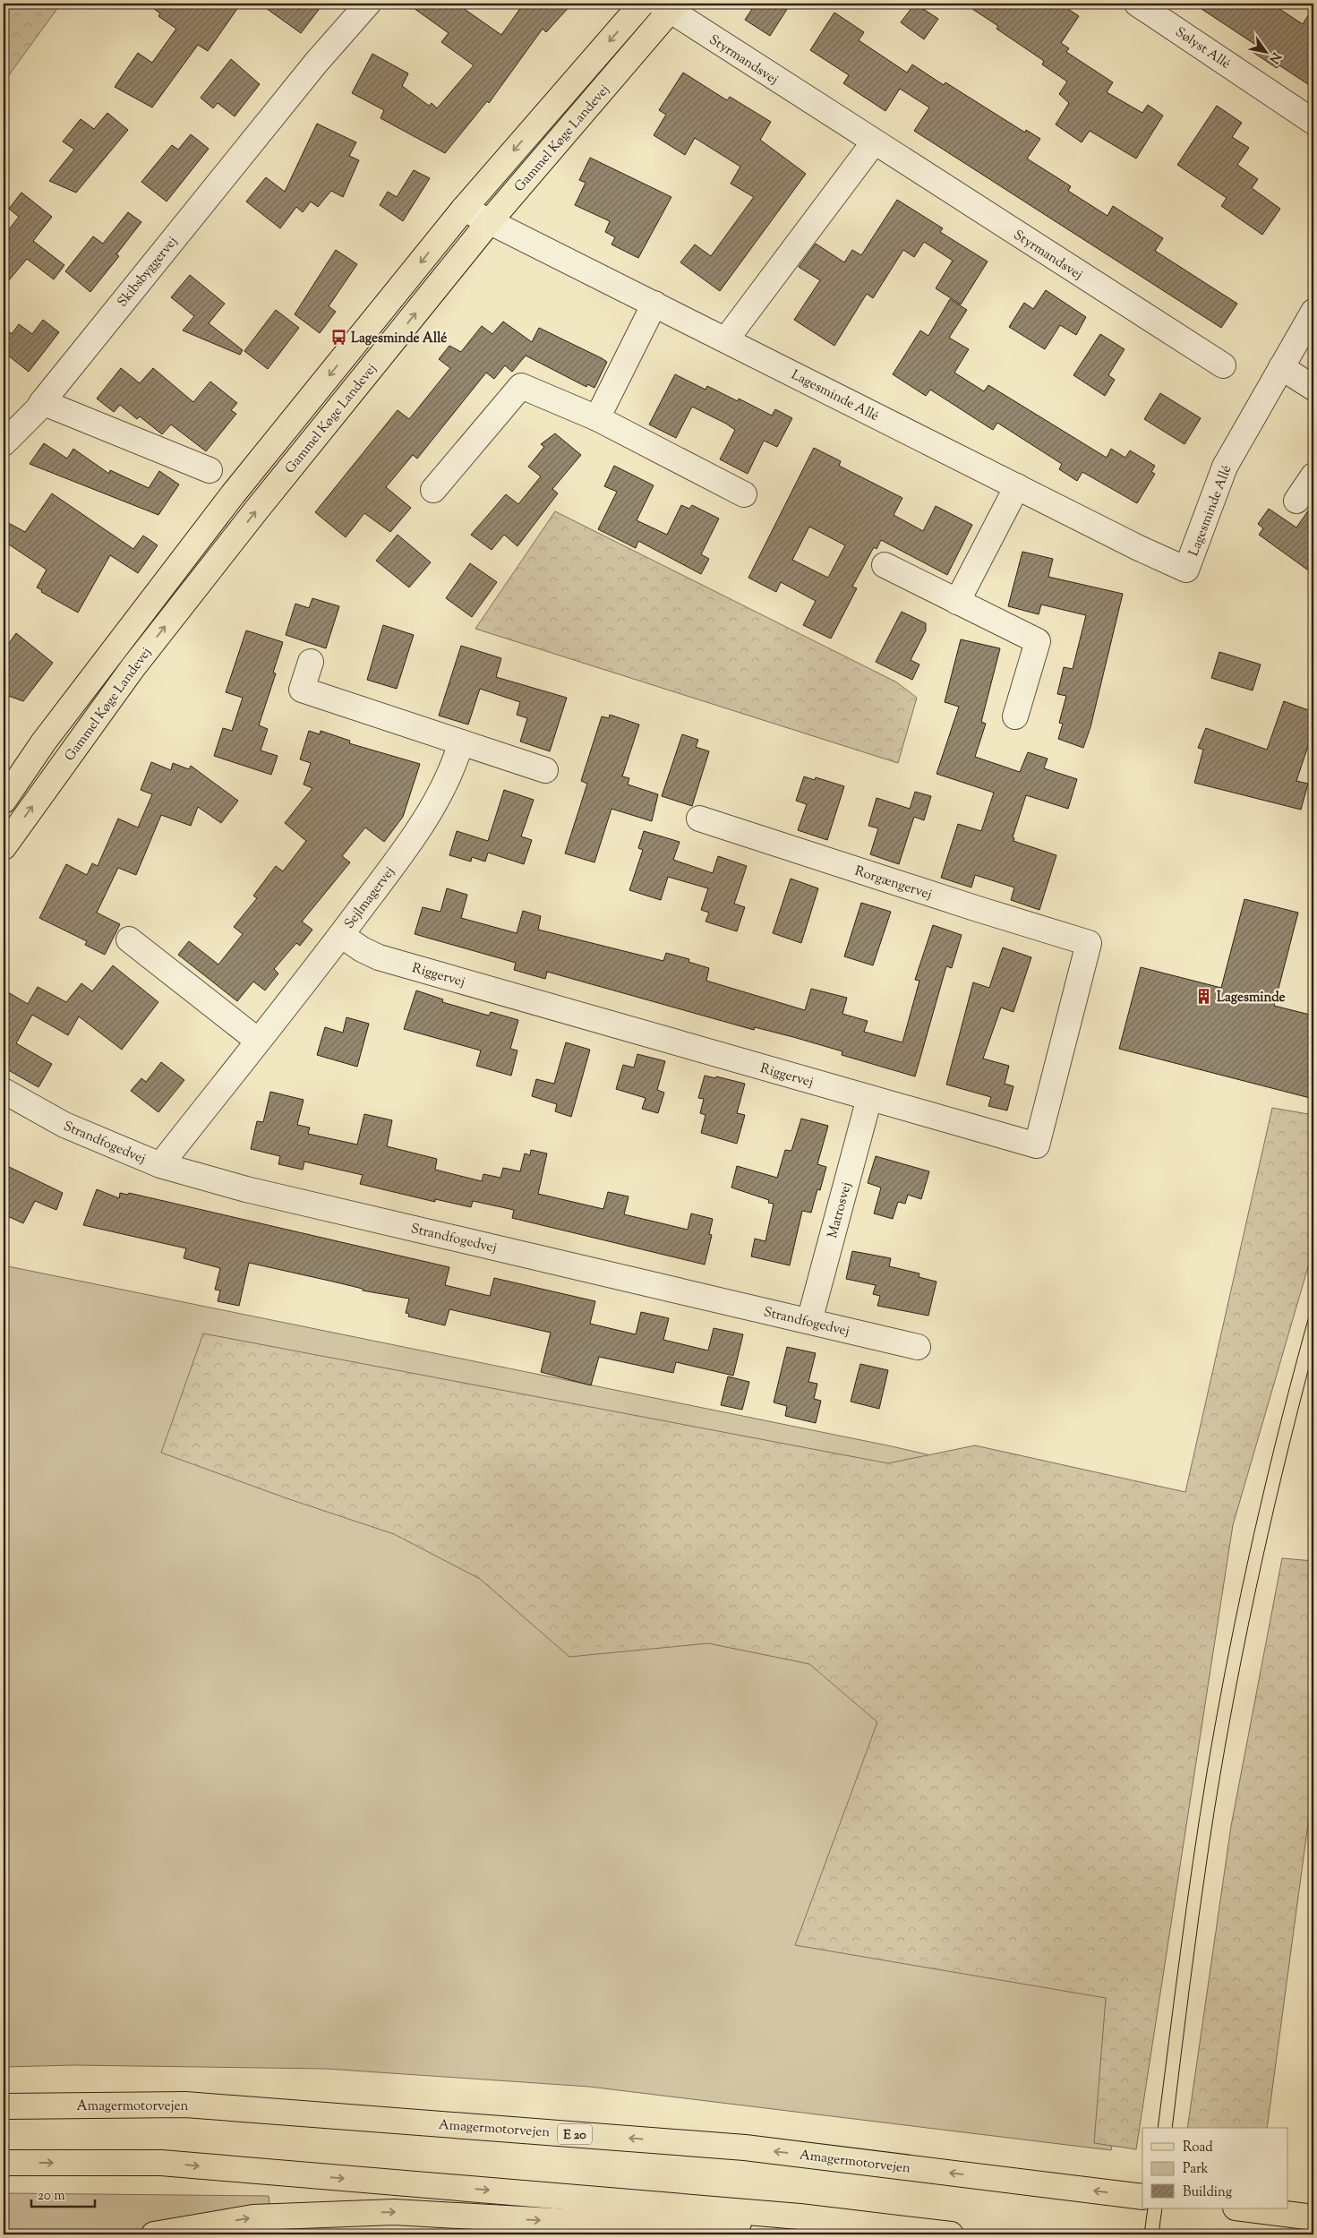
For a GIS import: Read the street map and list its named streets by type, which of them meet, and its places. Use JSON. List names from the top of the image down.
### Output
{
  "streets": {
    "main road": ["Gammel Køge Landevej", "Amagermotorvejen", "E 20"],
    "street": [
      "Sølyst Allé",
      "Styrmandsvej",
      "Skibsbyggervej",
      "Lagesminde Allé",
      "Rorgængervej",
      "Sejlmagervej",
      "Riggervej",
      "Strandfogedvej",
      "Matrosvej"
    ]
  },
  "crossings": [
    ["Styrmandsvej", "Gammel Køge Landevej"],
    ["Gammel Køge Landevej", "Lagesminde Allé"],
    ["Rorgængervej", "Riggervej"],
    ["Sejlmagervej", "Riggervej"],
    ["Sejlmagervej", "Strandfogedvej"],
    ["Riggervej", "Matrosvej"],
    ["Strandfogedvej", "Matrosvej"]
  ],
  "places": {
    "bus stop": ["Lagesminde Allé"],
    "building": ["Lagesminde"]
  },
  "legend": ["Road", "Park", "Building"],
  "scale_bar": "20 m",
  "north": "bottom right"
}
